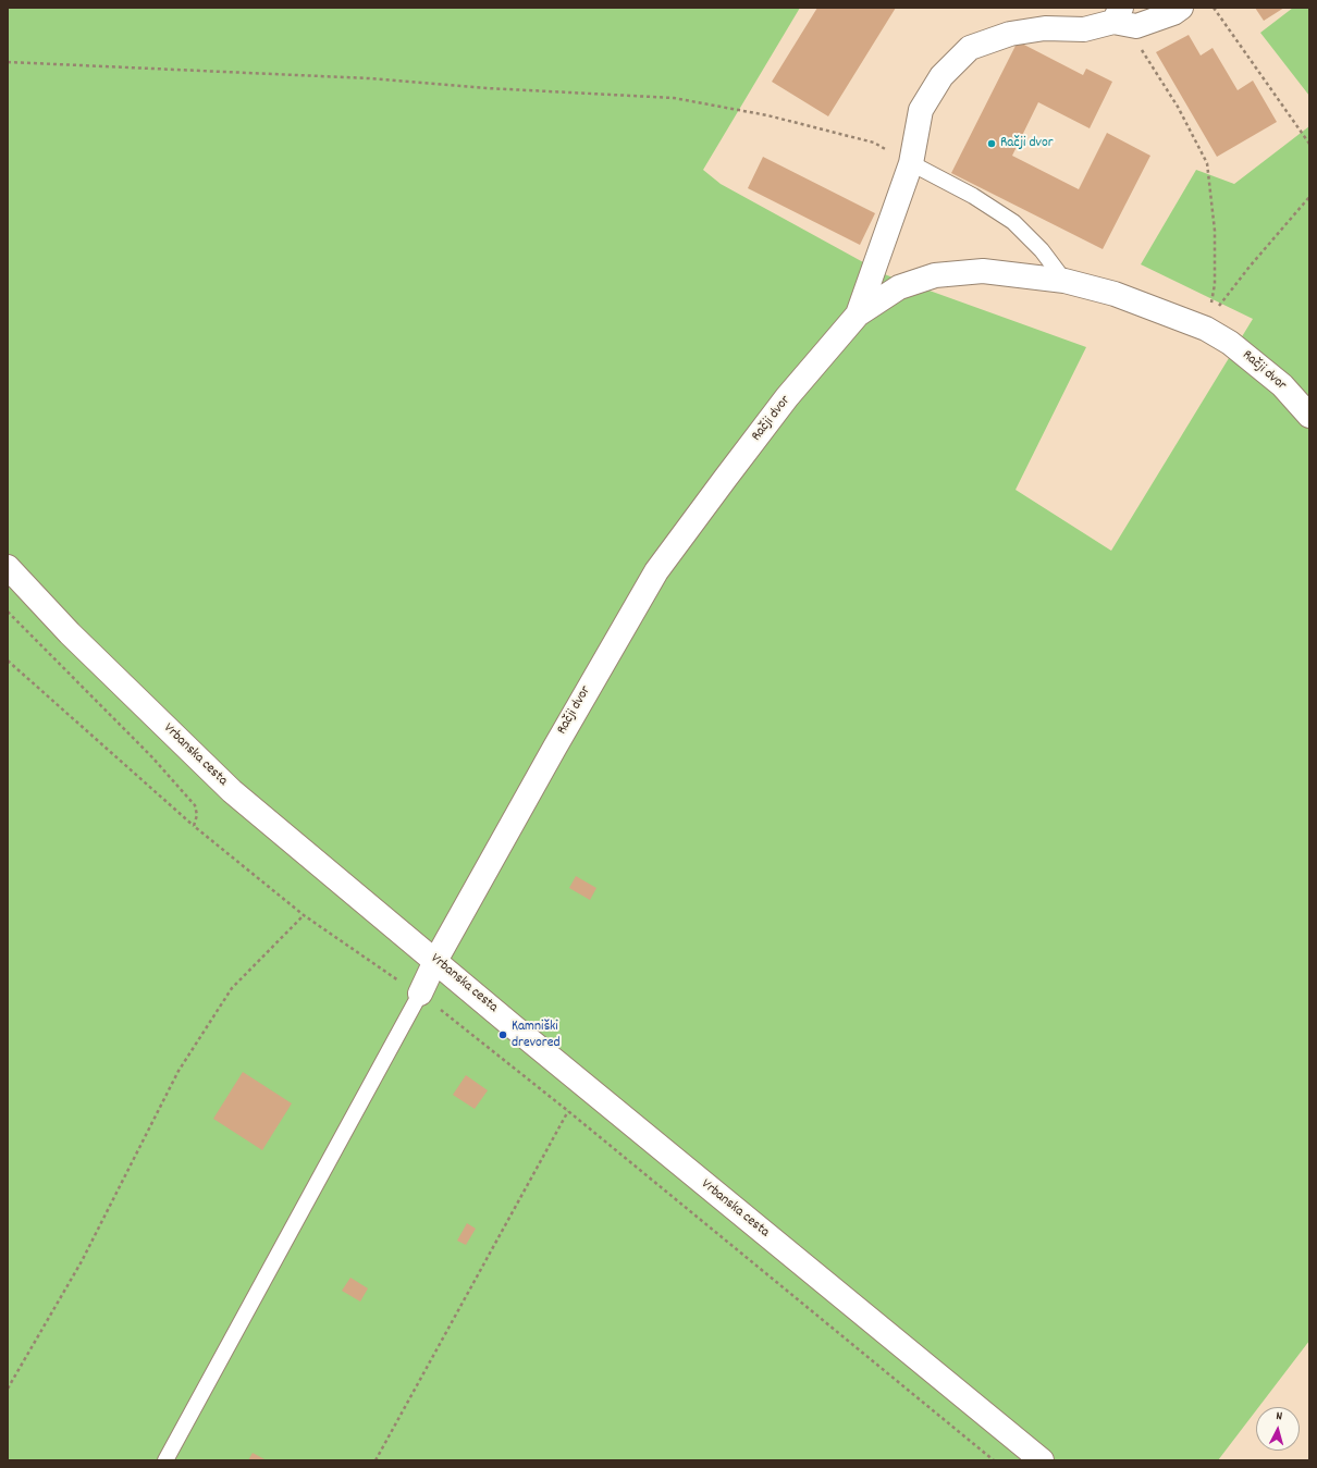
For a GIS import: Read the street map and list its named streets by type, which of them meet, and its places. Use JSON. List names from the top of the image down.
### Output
{
  "streets": {
    "street": ["Račji dvor", "Vrbanska cesta"]
  },
  "crossings": [
    ["Račji dvor", "Vrbanska cesta"]
  ],
  "places": ["Račji dvor", "Kamniški drevored"],
  "north": "top"
}
